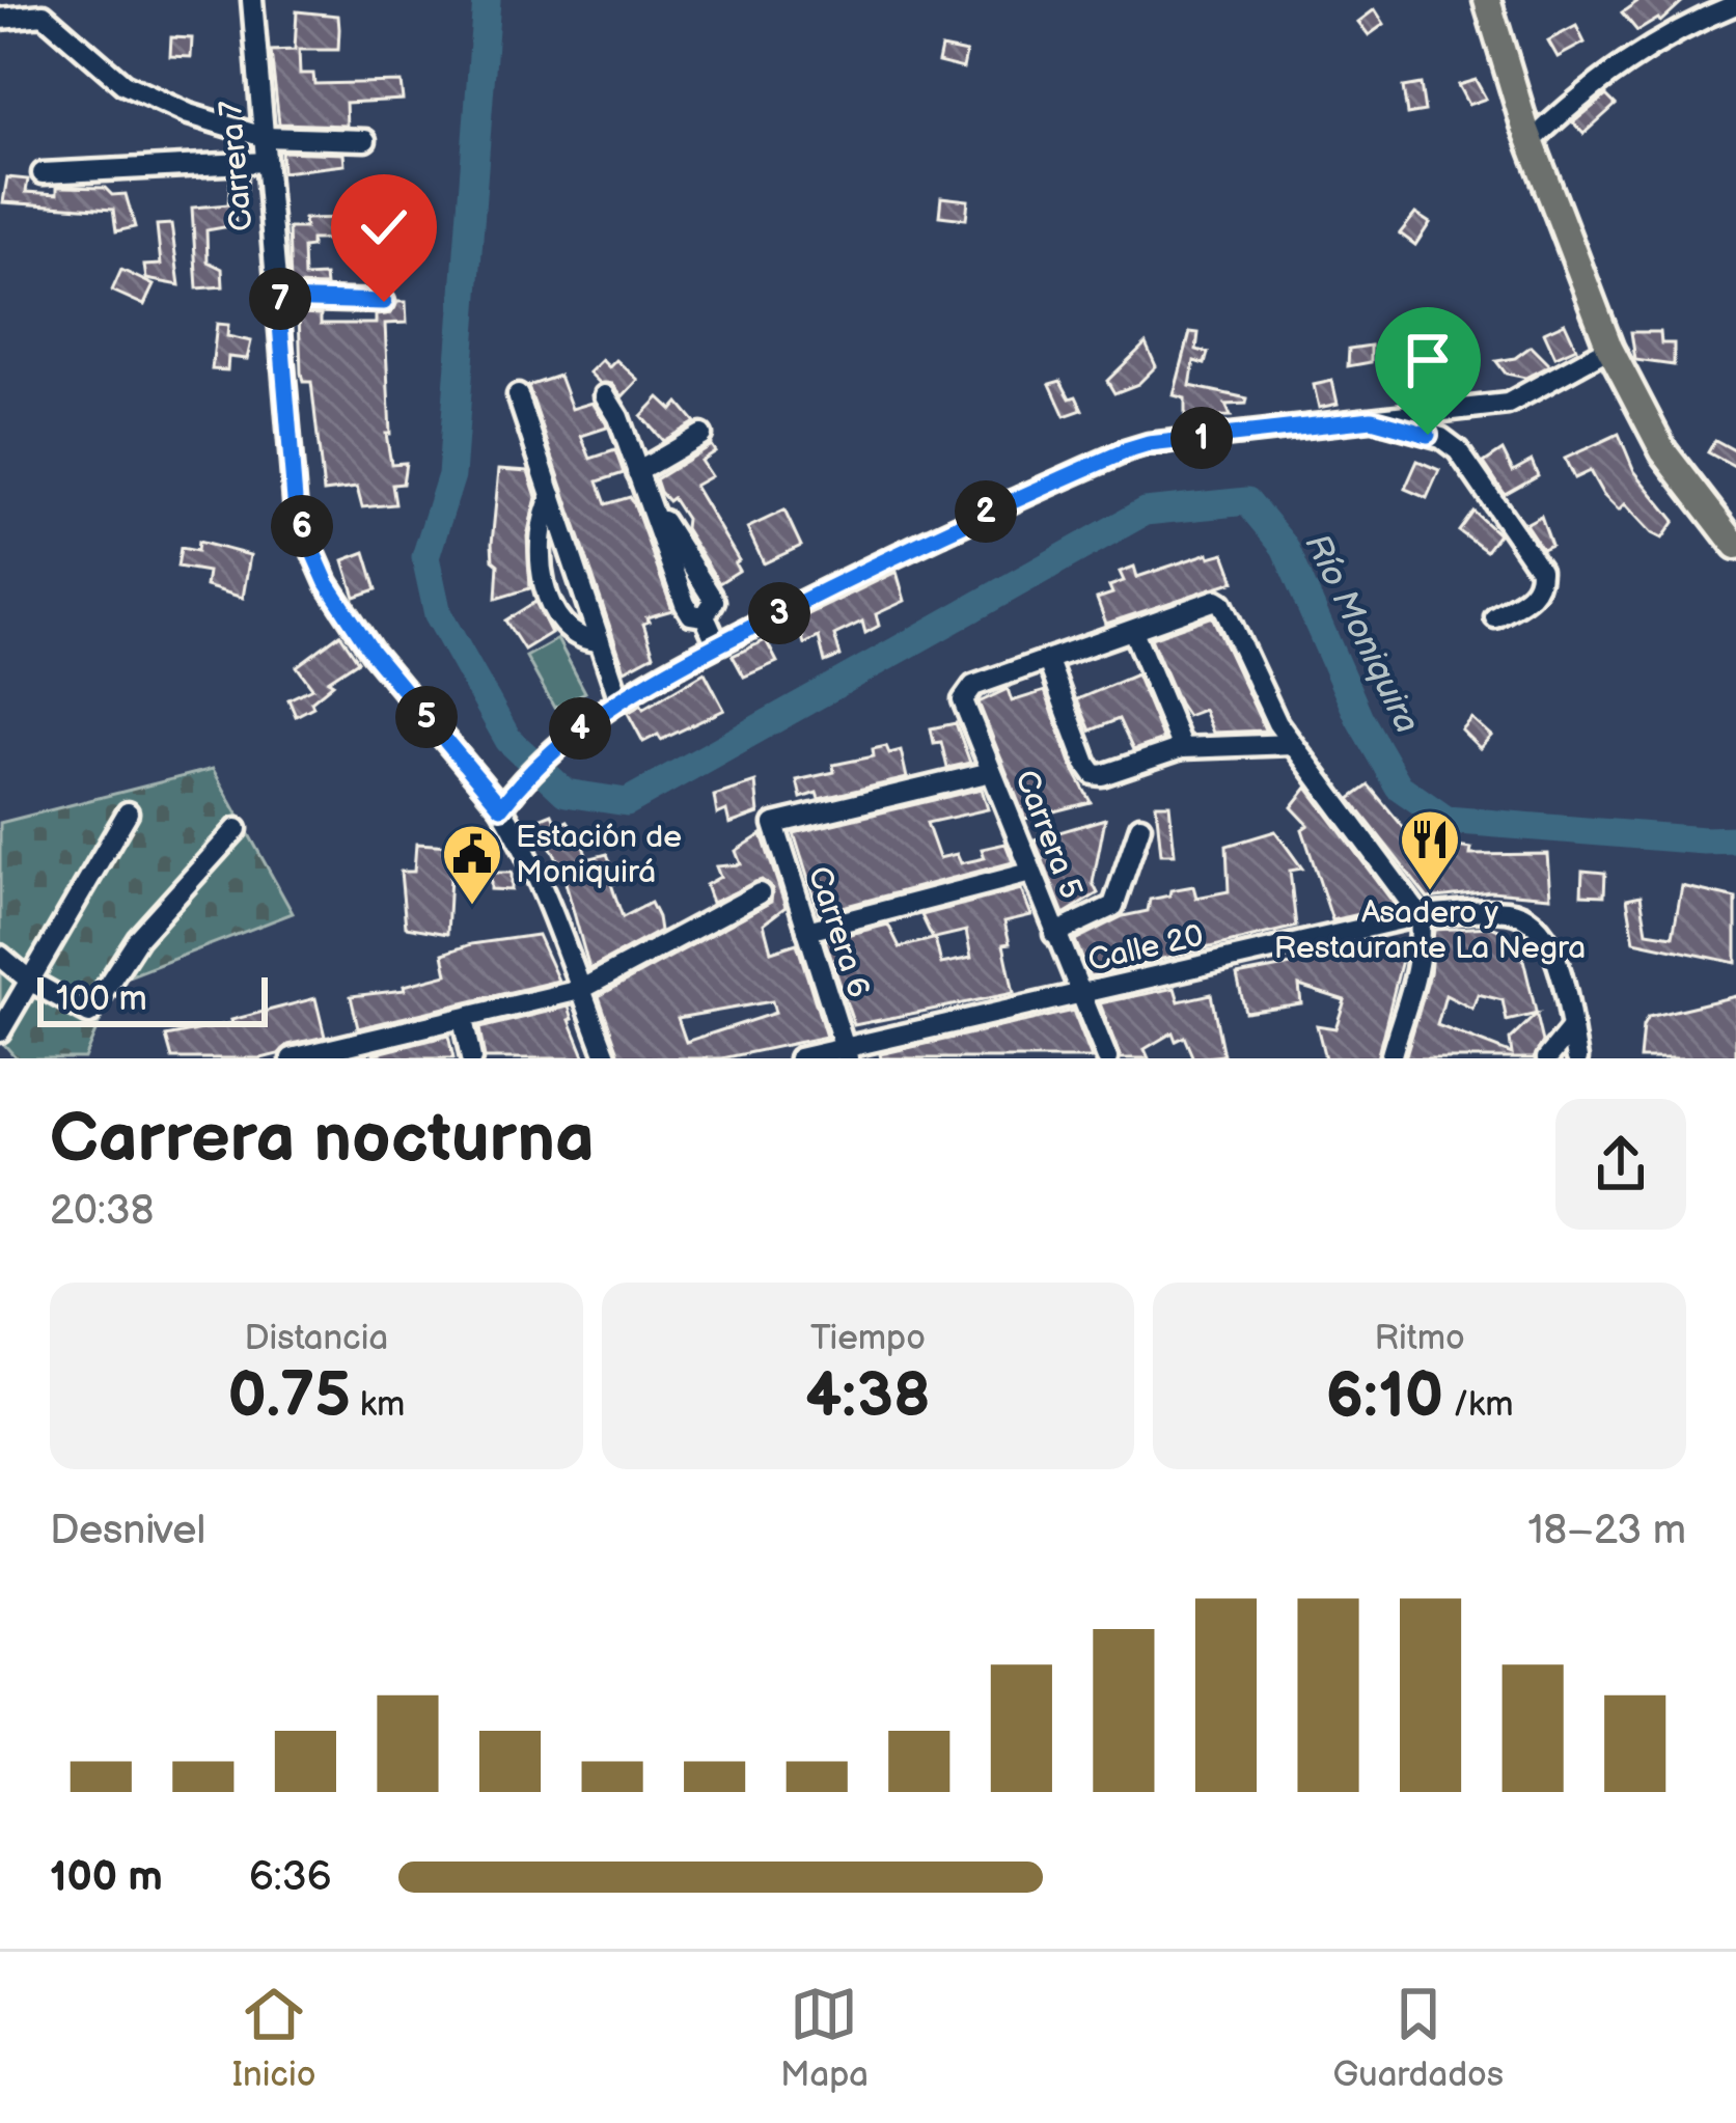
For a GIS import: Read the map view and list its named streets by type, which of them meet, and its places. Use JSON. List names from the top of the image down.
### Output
{
  "streets": {
    "street": [
      "Carrera 7",
      "Carrera 5",
      "Carrera 6",
      "Calle 20"
    ]
  },
  "crossings": [
    ["Carrera 5", "Carrera 6"],
    ["Carrera 5", "Calle 20"],
    ["Carrera 6", "Calle 20"]
  ],
  "water": ["Río Moniquira"],
  "places": {
    "restaurant": ["Asadero y Restaurante La Negra"],
    "public building": ["Estación de Moniquirá"]
  },
  "scale_bar": "100 m",
  "page": {
    "pins": [
      "7",
      "1",
      "2",
      "6",
      "3",
      "5",
      "4"
    ],
    "scale": "100 m",
    "heading": ["Carrera nocturna", "20:38"],
    "stats": [
      ["Distancia", "0.75 km"],
      ["Tiempo", "4:38"],
      ["Ritmo", "6:10 /km"]
    ],
    "chart": ["Desnivel", "18–23 m"],
    "list": [
      {
        "name": "100 m",
        "note": "6:36"
      }
    ],
    "tabs": ["Inicio", "Mapa", "Guardados"]
  }
}
